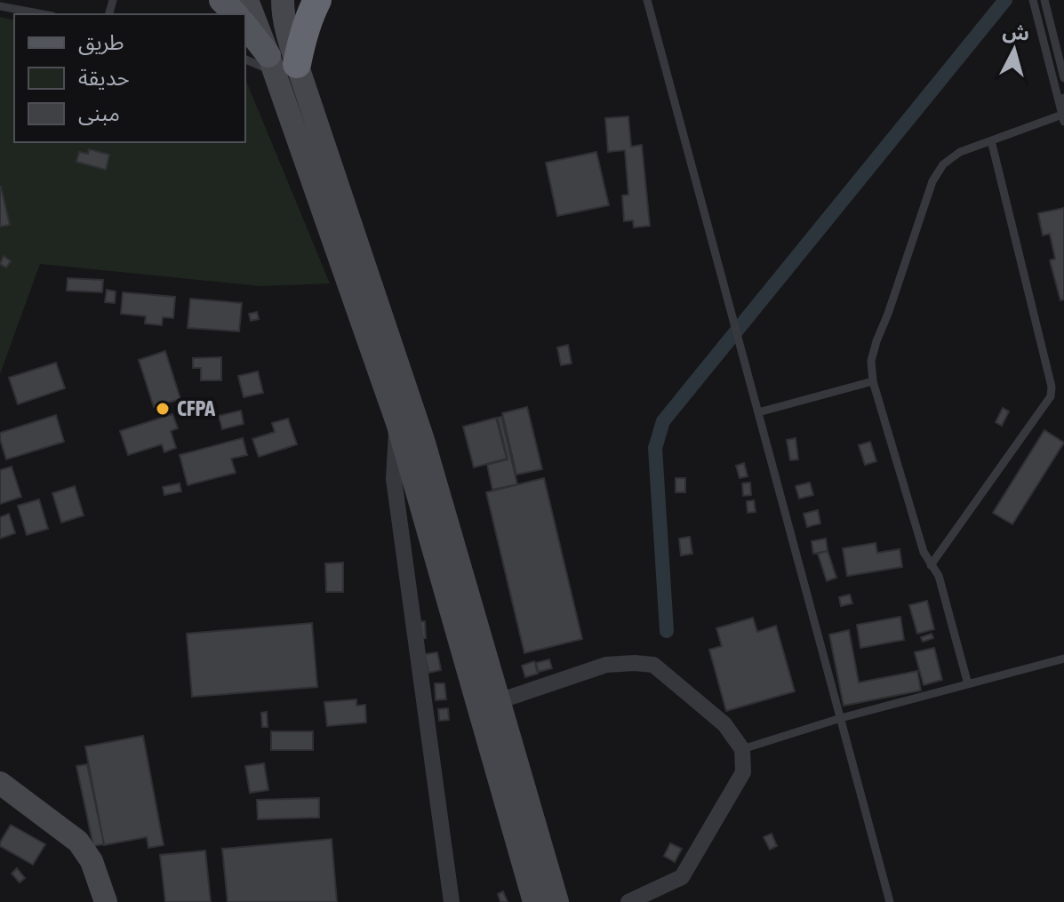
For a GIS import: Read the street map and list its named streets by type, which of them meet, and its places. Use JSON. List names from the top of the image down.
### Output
{
  "places": ["CFPA"],
  "legend": ["طريق", "حديقة", "مبنى"],
  "north": "top"
}
